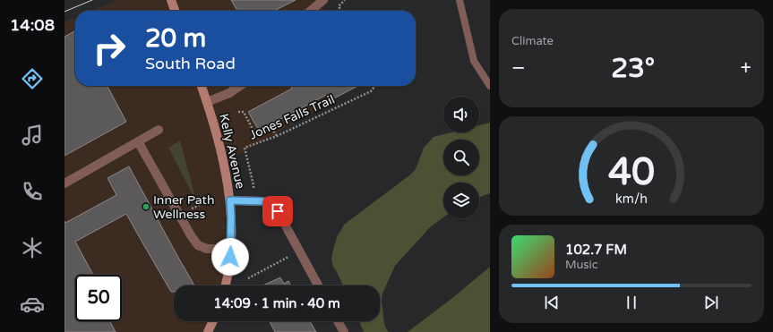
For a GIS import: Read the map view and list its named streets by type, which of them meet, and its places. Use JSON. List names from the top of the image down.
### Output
{
  "streets": {
    "main road": ["Kelly Avenue"],
    "path": ["Jones Falls Trail"]
  },
  "places": ["Inner Path Wellness"],
  "page": {
    "tabs": "14:08",
    "tile": "Climate",
    "turn": ["20 m", "South Road"],
    "heat": ["−", "23°", "+"],
    "song": ["102.7 FM", "Music"],
    "limit": "50",
    "trip": "14:09 · 1 min · 40 m",
    "gauge": ["40", "km/h"]
  }
}
